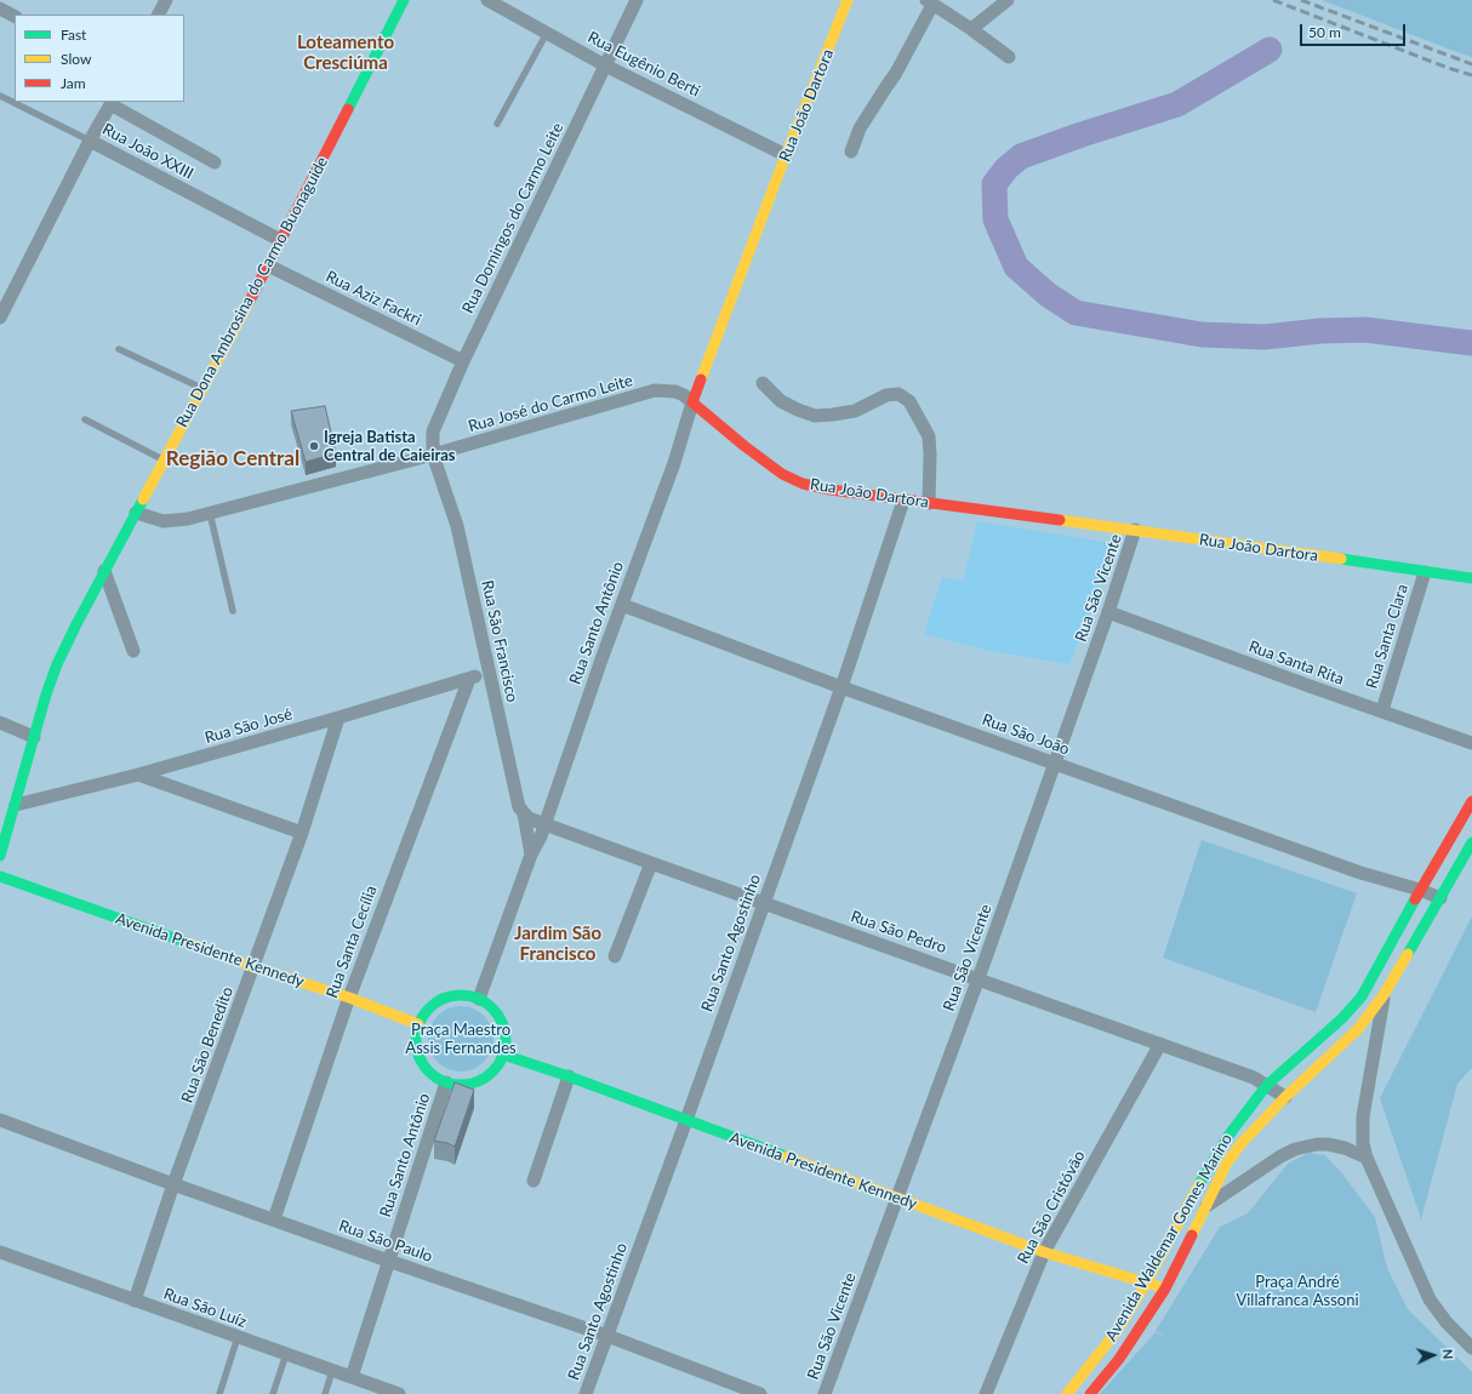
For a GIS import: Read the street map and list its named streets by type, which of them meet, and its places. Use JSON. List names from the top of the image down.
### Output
{
  "streets": {
    "street": [
      "Rua Eugênio Berti",
      "Rua João Dartora",
      "Rua João XXIII",
      "Rua Domingos do Carmo Leite",
      "Rua Dona Ambrosina do Carmo Buonaguide",
      "Rua Aziz Fackri",
      "Rua José do Carmo Leite",
      "Rua São Vicente",
      "Rua Santo Antônio",
      "Rua Santa Clara",
      "Rua São Francisco",
      "Rua Santa Rita",
      "Rua São José",
      "Rua São João",
      "Rua São Pedro",
      "Rua Santa Cecília",
      "Rua Santo Agostinho",
      "Avenida Presidente Kennedy",
      "Rua São Benedito",
      "Rua São Cristóvão",
      "Avenida Waldemar Gomes Marino",
      "Rua São Paulo",
      "Rua São Luíz"
    ]
  },
  "crossings": [
    ["Rua Eugênio Berti", "Rua João Dartora"],
    ["Rua Eugênio Berti", "Rua Domingos do Carmo Leite"],
    ["Rua João Dartora", "Rua José do Carmo Leite"],
    ["Rua João Dartora", "Rua São Vicente"],
    ["Rua João Dartora", "Rua Santo Antônio"],
    ["Rua João Dartora", "Rua Santa Clara"],
    ["Rua João Dartora", "Rua Santo Agostinho"],
    ["Rua João XXIII", "Rua Dona Ambrosina do Carmo Buonaguide"],
    ["Rua Domingos do Carmo Leite", "Rua Aziz Fackri"],
    ["Rua Domingos do Carmo Leite", "Rua José do Carmo Leite"],
    ["Rua Domingos do Carmo Leite", "Rua São Francisco"],
    ["Rua Dona Ambrosina do Carmo Buonaguide", "Rua Aziz Fackri"],
    ["Rua Dona Ambrosina do Carmo Buonaguide", "Rua José do Carmo Leite"],
    ["Rua Dona Ambrosina do Carmo Buonaguide", "Rua São José"],
    ["Rua José do Carmo Leite", "Rua Santo Antônio"],
    ["Rua José do Carmo Leite", "Rua São Francisco"],
    ["Rua São Vicente", "Rua Santa Rita"],
    ["Rua São Vicente", "Rua São João"],
    ["Rua São Vicente", "Rua São Pedro"],
    ["Rua São Vicente", "Avenida Presidente Kennedy"],
    ["Rua Santo Antônio", "Rua São Francisco"],
    ["Rua Santo Antônio", "Rua São João"],
    ["Rua Santo Antônio", "Rua São Pedro"],
    ["Rua Santo Antônio", "Avenida Presidente Kennedy"],
    ["Rua Santo Antônio", "Rua São Paulo"],
    ["Rua Santo Antônio", "Rua São Luíz"],
    ["Rua Santa Clara", "Rua Santa Rita"],
    ["Rua São Francisco", "Rua São José"],
    ["Rua São José", "Rua Santa Cecília"],
    ["Rua São José", "Rua São Benedito"],
    ["Rua São João", "Rua Santo Agostinho"],
    ["Rua São João", "Avenida Waldemar Gomes Marino"],
    ["Rua São Pedro", "Rua Santo Agostinho"],
    ["Rua São Pedro", "Rua São Cristóvão"],
    ["Rua São Pedro", "Avenida Waldemar Gomes Marino"],
    ["Rua Santa Cecília", "Avenida Presidente Kennedy"],
    ["Rua Santa Cecília", "Rua São Paulo"],
    ["Rua Santo Agostinho", "Avenida Presidente Kennedy"],
    ["Rua Santo Agostinho", "Rua São Paulo"],
    ["Avenida Presidente Kennedy", "Rua São Benedito"],
    ["Avenida Presidente Kennedy", "Rua São Cristóvão"],
    ["Avenida Presidente Kennedy", "Avenida Waldemar Gomes Marino"],
    ["Rua São Benedito", "Rua São Paulo"],
    ["Rua São Benedito", "Rua São Luíz"]
  ],
  "districts": ["Loteamento Cresciúma", "Região Central", "Jardim São Francisco"],
  "parks": ["Praça Maestro Assis Fernandes", "Praça André Villafranca Assoni"],
  "places": ["Igreja Batista Central de Caieiras"],
  "legend": ["Fast", "Slow", "Jam"],
  "scale_bar": "50 m",
  "north": "right"
}
